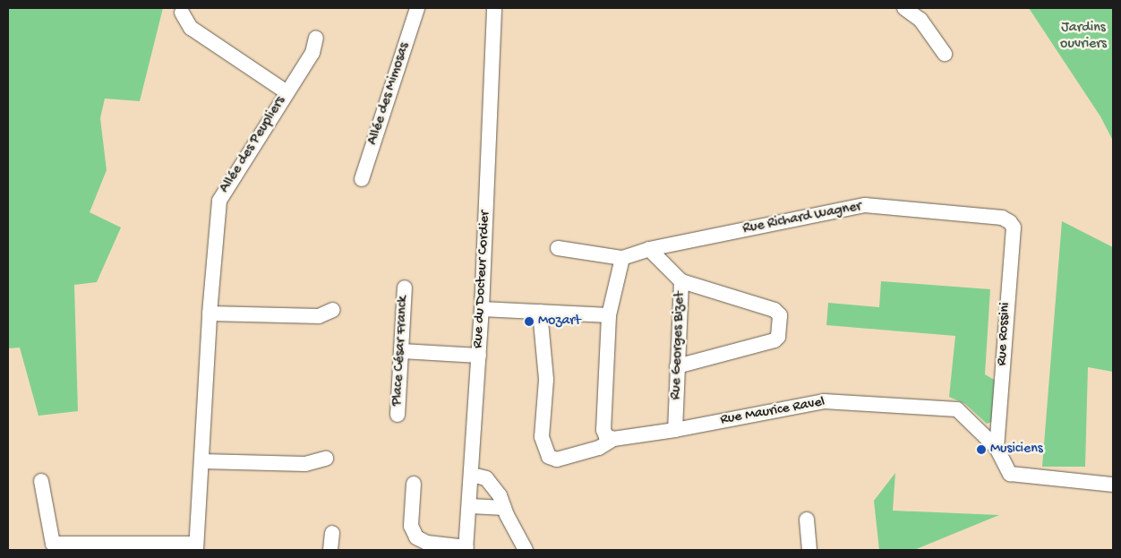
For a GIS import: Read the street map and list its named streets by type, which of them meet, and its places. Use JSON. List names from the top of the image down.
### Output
{
  "streets": {
    "street": [
      "Allée des Mimosas",
      "Allée des Peupliers",
      "Rue Richard Wagner",
      "Rue du Docteur Cordier",
      "Rue Rossini",
      "Rue Georges Bizet",
      "Place César Franck",
      "Rue Maurice Ravel"
    ]
  },
  "crossings": [
    ["Rue Richard Wagner", "Rue Rossini"],
    ["Rue Richard Wagner", "Rue Georges Bizet"],
    ["Rue Rossini", "Rue Maurice Ravel"],
    ["Rue Georges Bizet", "Rue Maurice Ravel"]
  ],
  "parks": ["Jardins ouvriers"],
  "places": ["Mozart", "Musiciens"]
}
